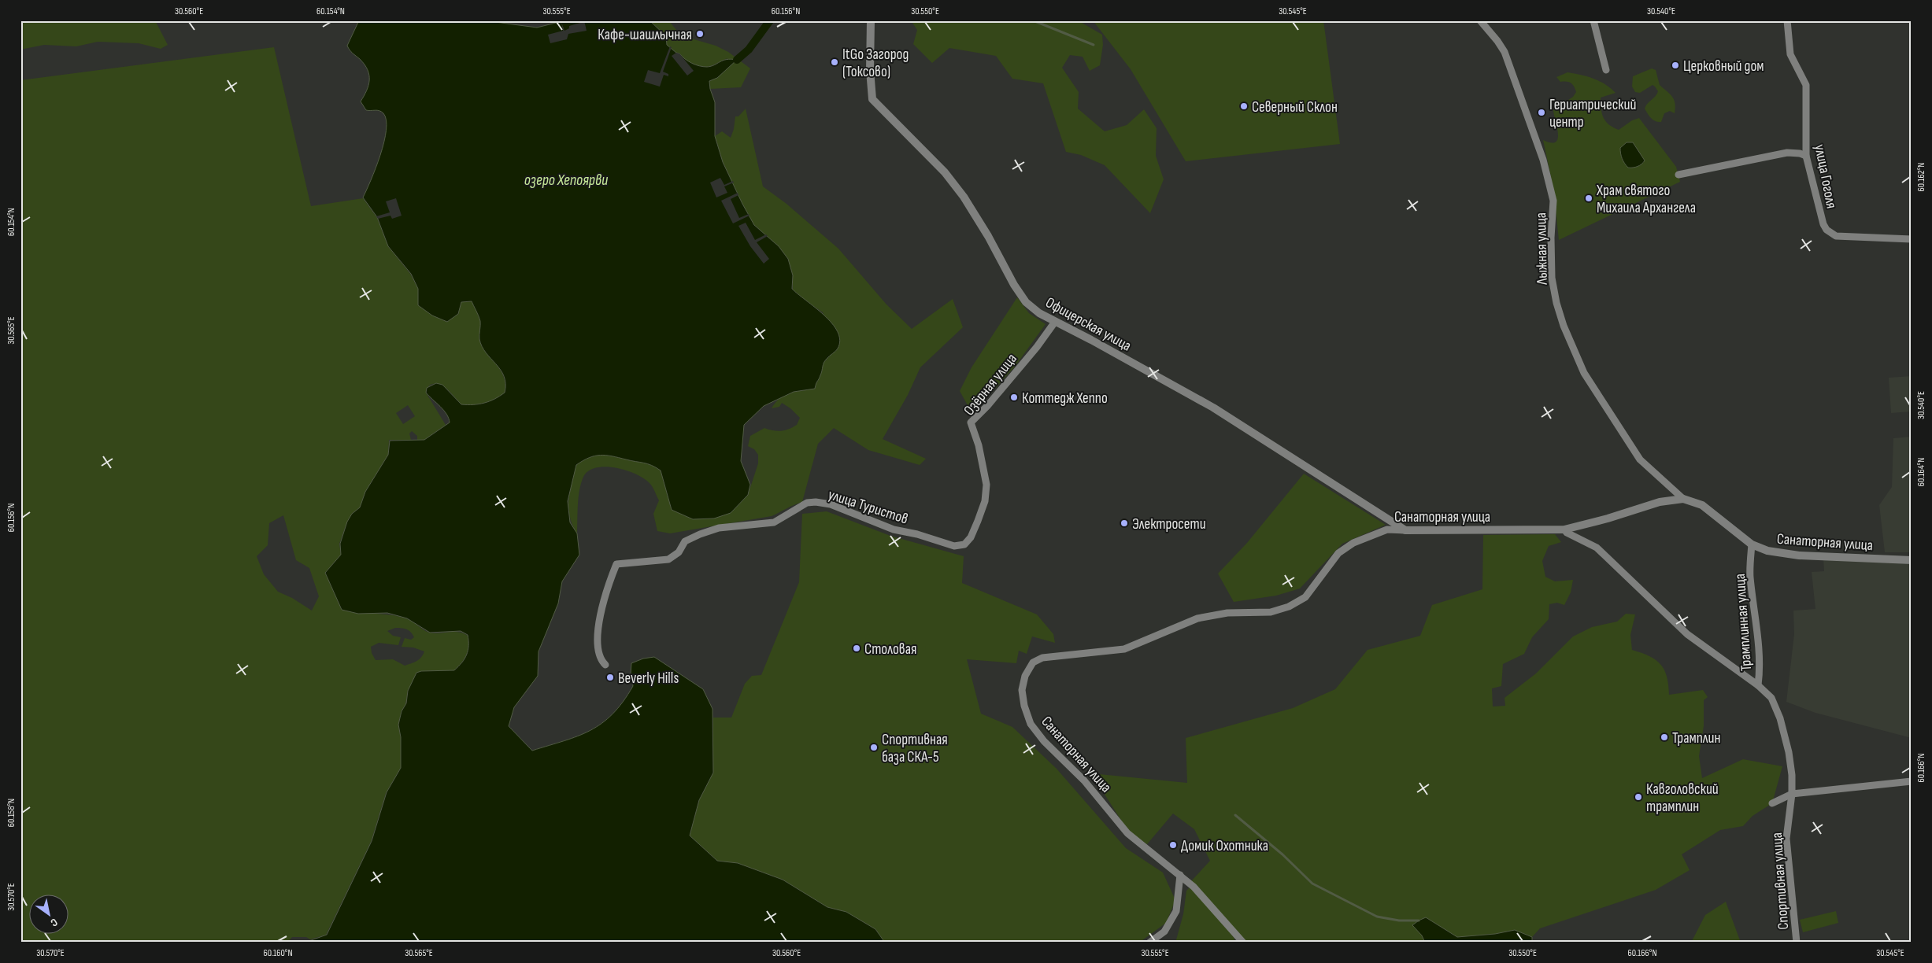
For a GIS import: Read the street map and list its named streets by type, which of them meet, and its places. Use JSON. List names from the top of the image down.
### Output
{
  "streets": {
    "street": [
      "улица Гоголя",
      "Лыжная улица",
      "Офицерская улица",
      "Озёрная улица",
      "улица Туристов",
      "Санаторная улица",
      "Трамплинная улица",
      "Спортивная улица"
    ]
  },
  "crossings": [
    ["Лыжная улица", "Санаторная улица"],
    ["Офицерская улица", "Озёрная улица"],
    ["Офицерская улица", "Санаторная улица"],
    ["Озёрная улица", "улица Туристов"],
    ["Санаторная улица", "Трамплинная улица"],
    ["Трамплинная улица", "Спортивная улица"]
  ],
  "water": ["озеро Хепоярви"],
  "places": [
    "Кафе-шашлычная",
    "ItGo Загород (Токсово)",
    "Церковный дом",
    "Северный Склон",
    "Гериатрический центр",
    "Храм святого Михаила Архангела",
    "Коттедж Хеппо",
    "Электросети",
    "Столовая",
    "Beverly Hills",
    "Трамплин",
    "Спортивная база СКА-5",
    "Кавголовский трамплин",
    "Домик Охотника"
  ],
  "north": "bottom right",
  "coordinates": [
    "30.560°E",
    "60.154°N",
    "30.555°E",
    "60.156°N",
    "30.550°E",
    "30.545°E",
    "30.540°E",
    "60.162°N",
    "30.565°E",
    "60.164°N",
    "60.166°N",
    "60.158°N",
    "30.570°E",
    "60.160°N"
  ]
}
